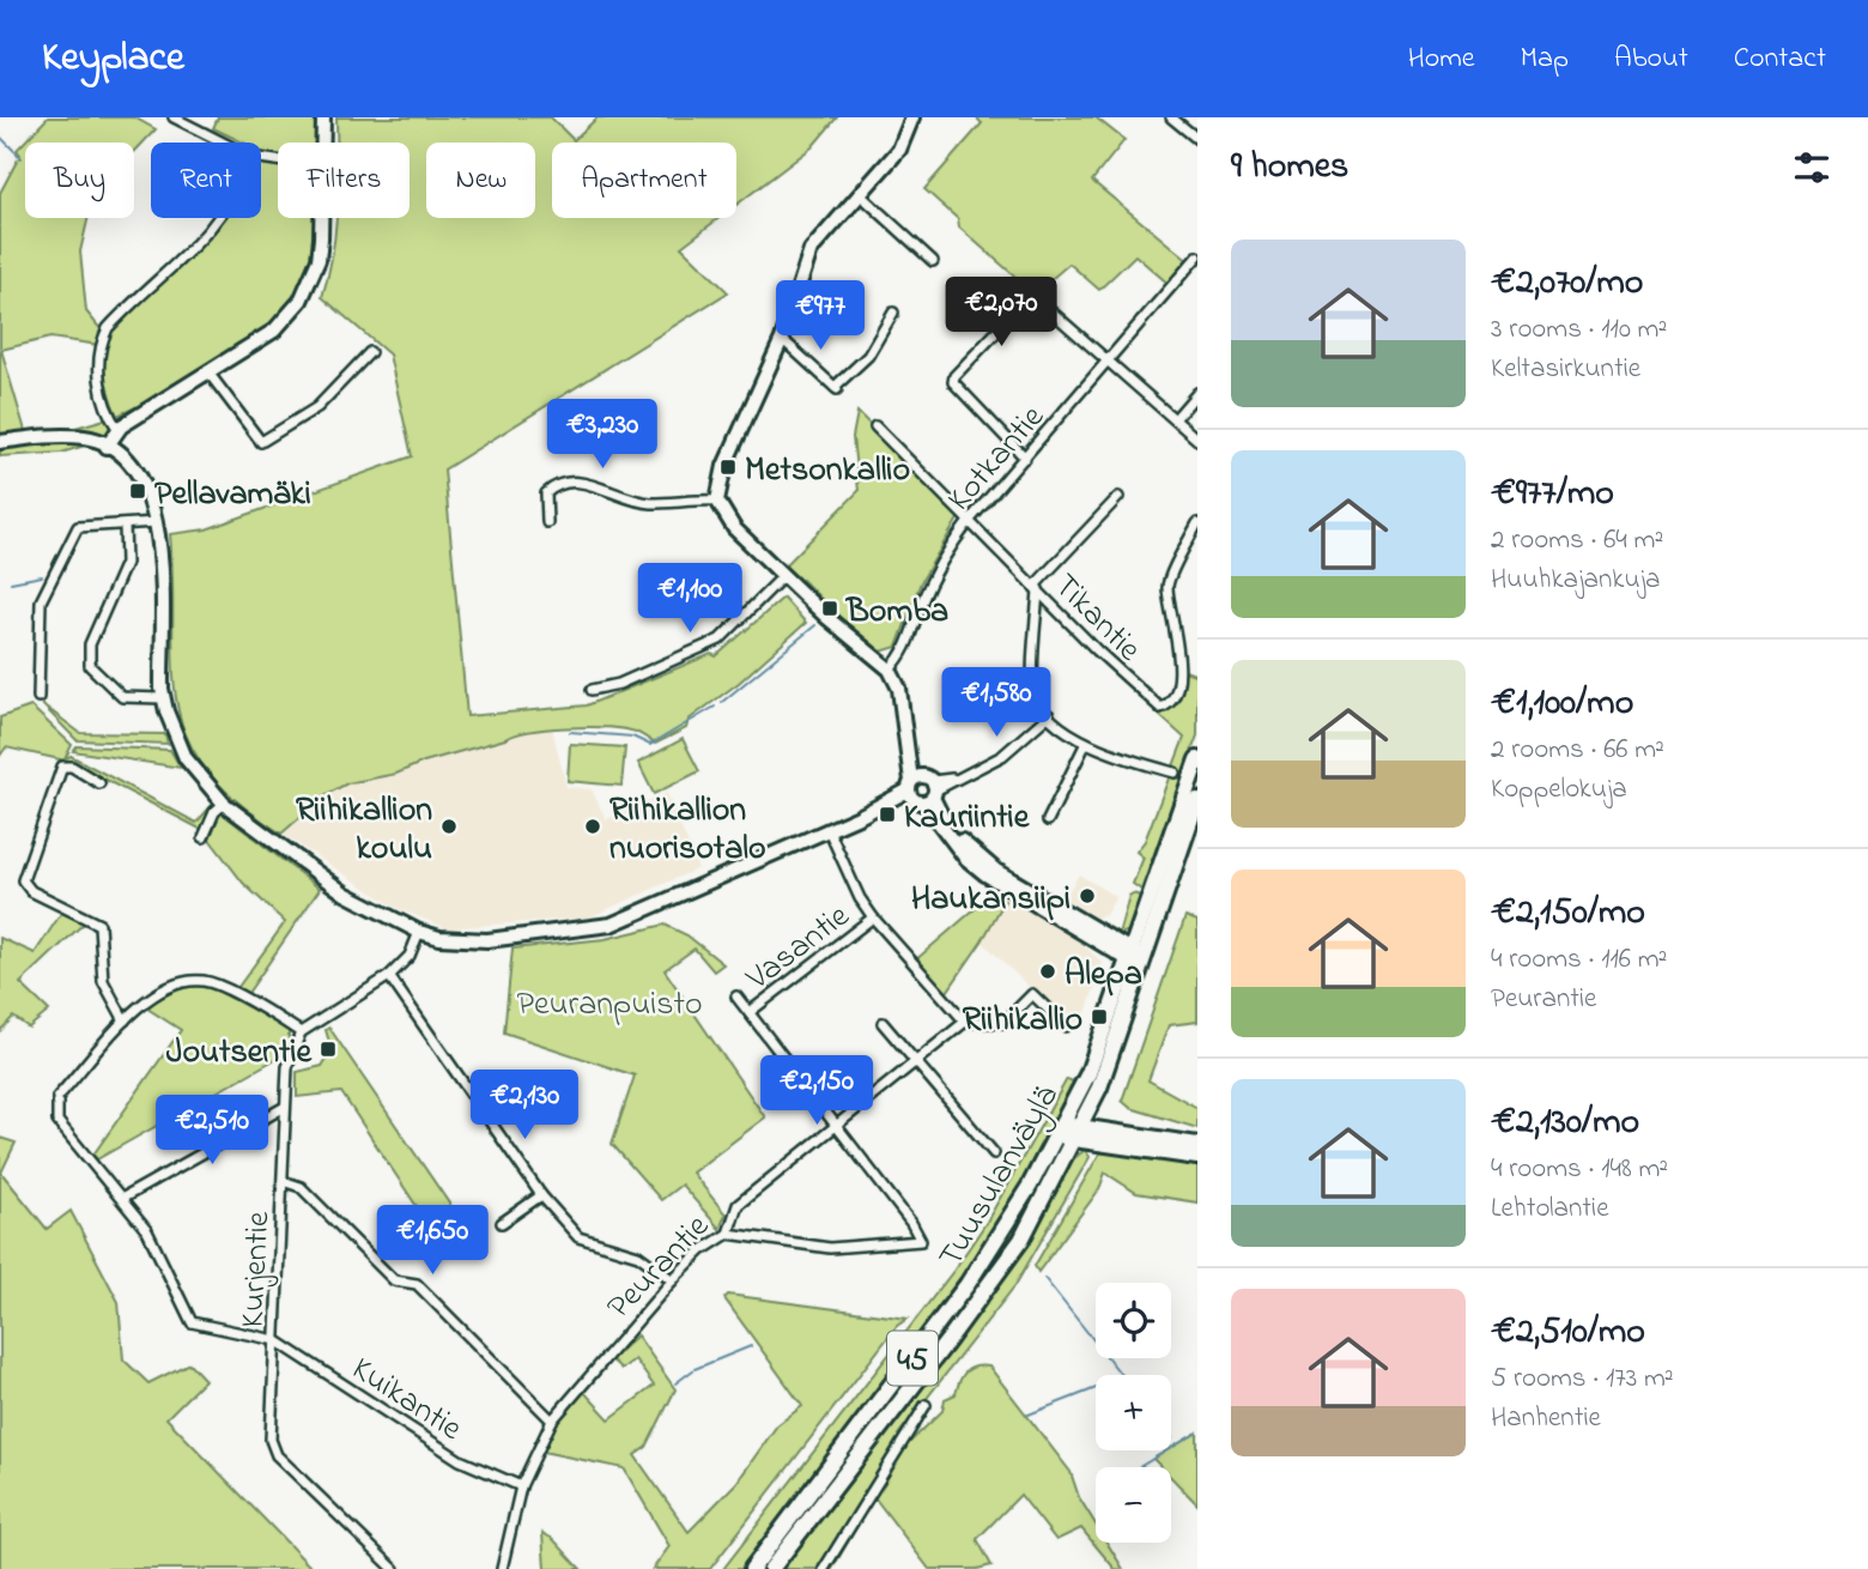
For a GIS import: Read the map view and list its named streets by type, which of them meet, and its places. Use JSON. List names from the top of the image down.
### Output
{
  "streets": {
    "main road": ["Tuusulanväylä", "45"],
    "street": [
      "Kotkantie",
      "Tikantie",
      "Vasantie",
      "Peurantie",
      "Kurjentie",
      "Kuikantie"
    ]
  },
  "crossings": [
    ["Kotkantie", "Tikantie"],
    ["Peurantie", "Kuikantie"],
    ["Kurjentie", "Kuikantie"]
  ],
  "parks": ["Peuranpuisto"],
  "places": {
    "transit": [
      "Metsonkallio",
      "Pellavamäki",
      "Bomba",
      "Kauriintie",
      "Riihikallio",
      "Joutsentie"
    ],
    "other": [
      "Riihikallion koulu",
      "Riihikallion nuorisotalo",
      "Haukansiipi",
      "Alepa"
    ]
  },
  "page": {
    "header": "Keyplace",
    "nav": [
      "Home",
      "Map",
      "About",
      "Contact"
    ],
    "heading": "9 homes",
    "chip": [
      "Buy",
      "Rent",
      "Filters",
      "New",
      "Apartment"
    ],
    "list": [
      {
        "name": "€2,070/mo",
        "note": "3 rooms · 110 m² · Keltasirkuntie"
      },
      {
        "name": "€977/mo",
        "note": "2 rooms · 64 m² · Huuhkajankuja"
      },
      {
        "name": "€1,100/mo",
        "note": "2 rooms · 66 m² · Koppelokuja"
      },
      {
        "name": "€2,150/mo",
        "note": "4 rooms · 116 m² · Peurantie"
      },
      {
        "name": "€2,130/mo",
        "note": "4 rooms · 148 m² · Lehtolantie"
      },
      {
        "name": "€2,510/mo",
        "note": "5 rooms · 173 m² · Hanhentie"
      }
    ],
    "price": [
      "€2,070",
      "€977",
      "€3,230",
      "€1,100",
      "€1,580",
      "€2,150",
      "€2,130",
      "€2,510",
      "€1,650"
    ],
    "map_buttons": ["+", "−"]
  }
}
